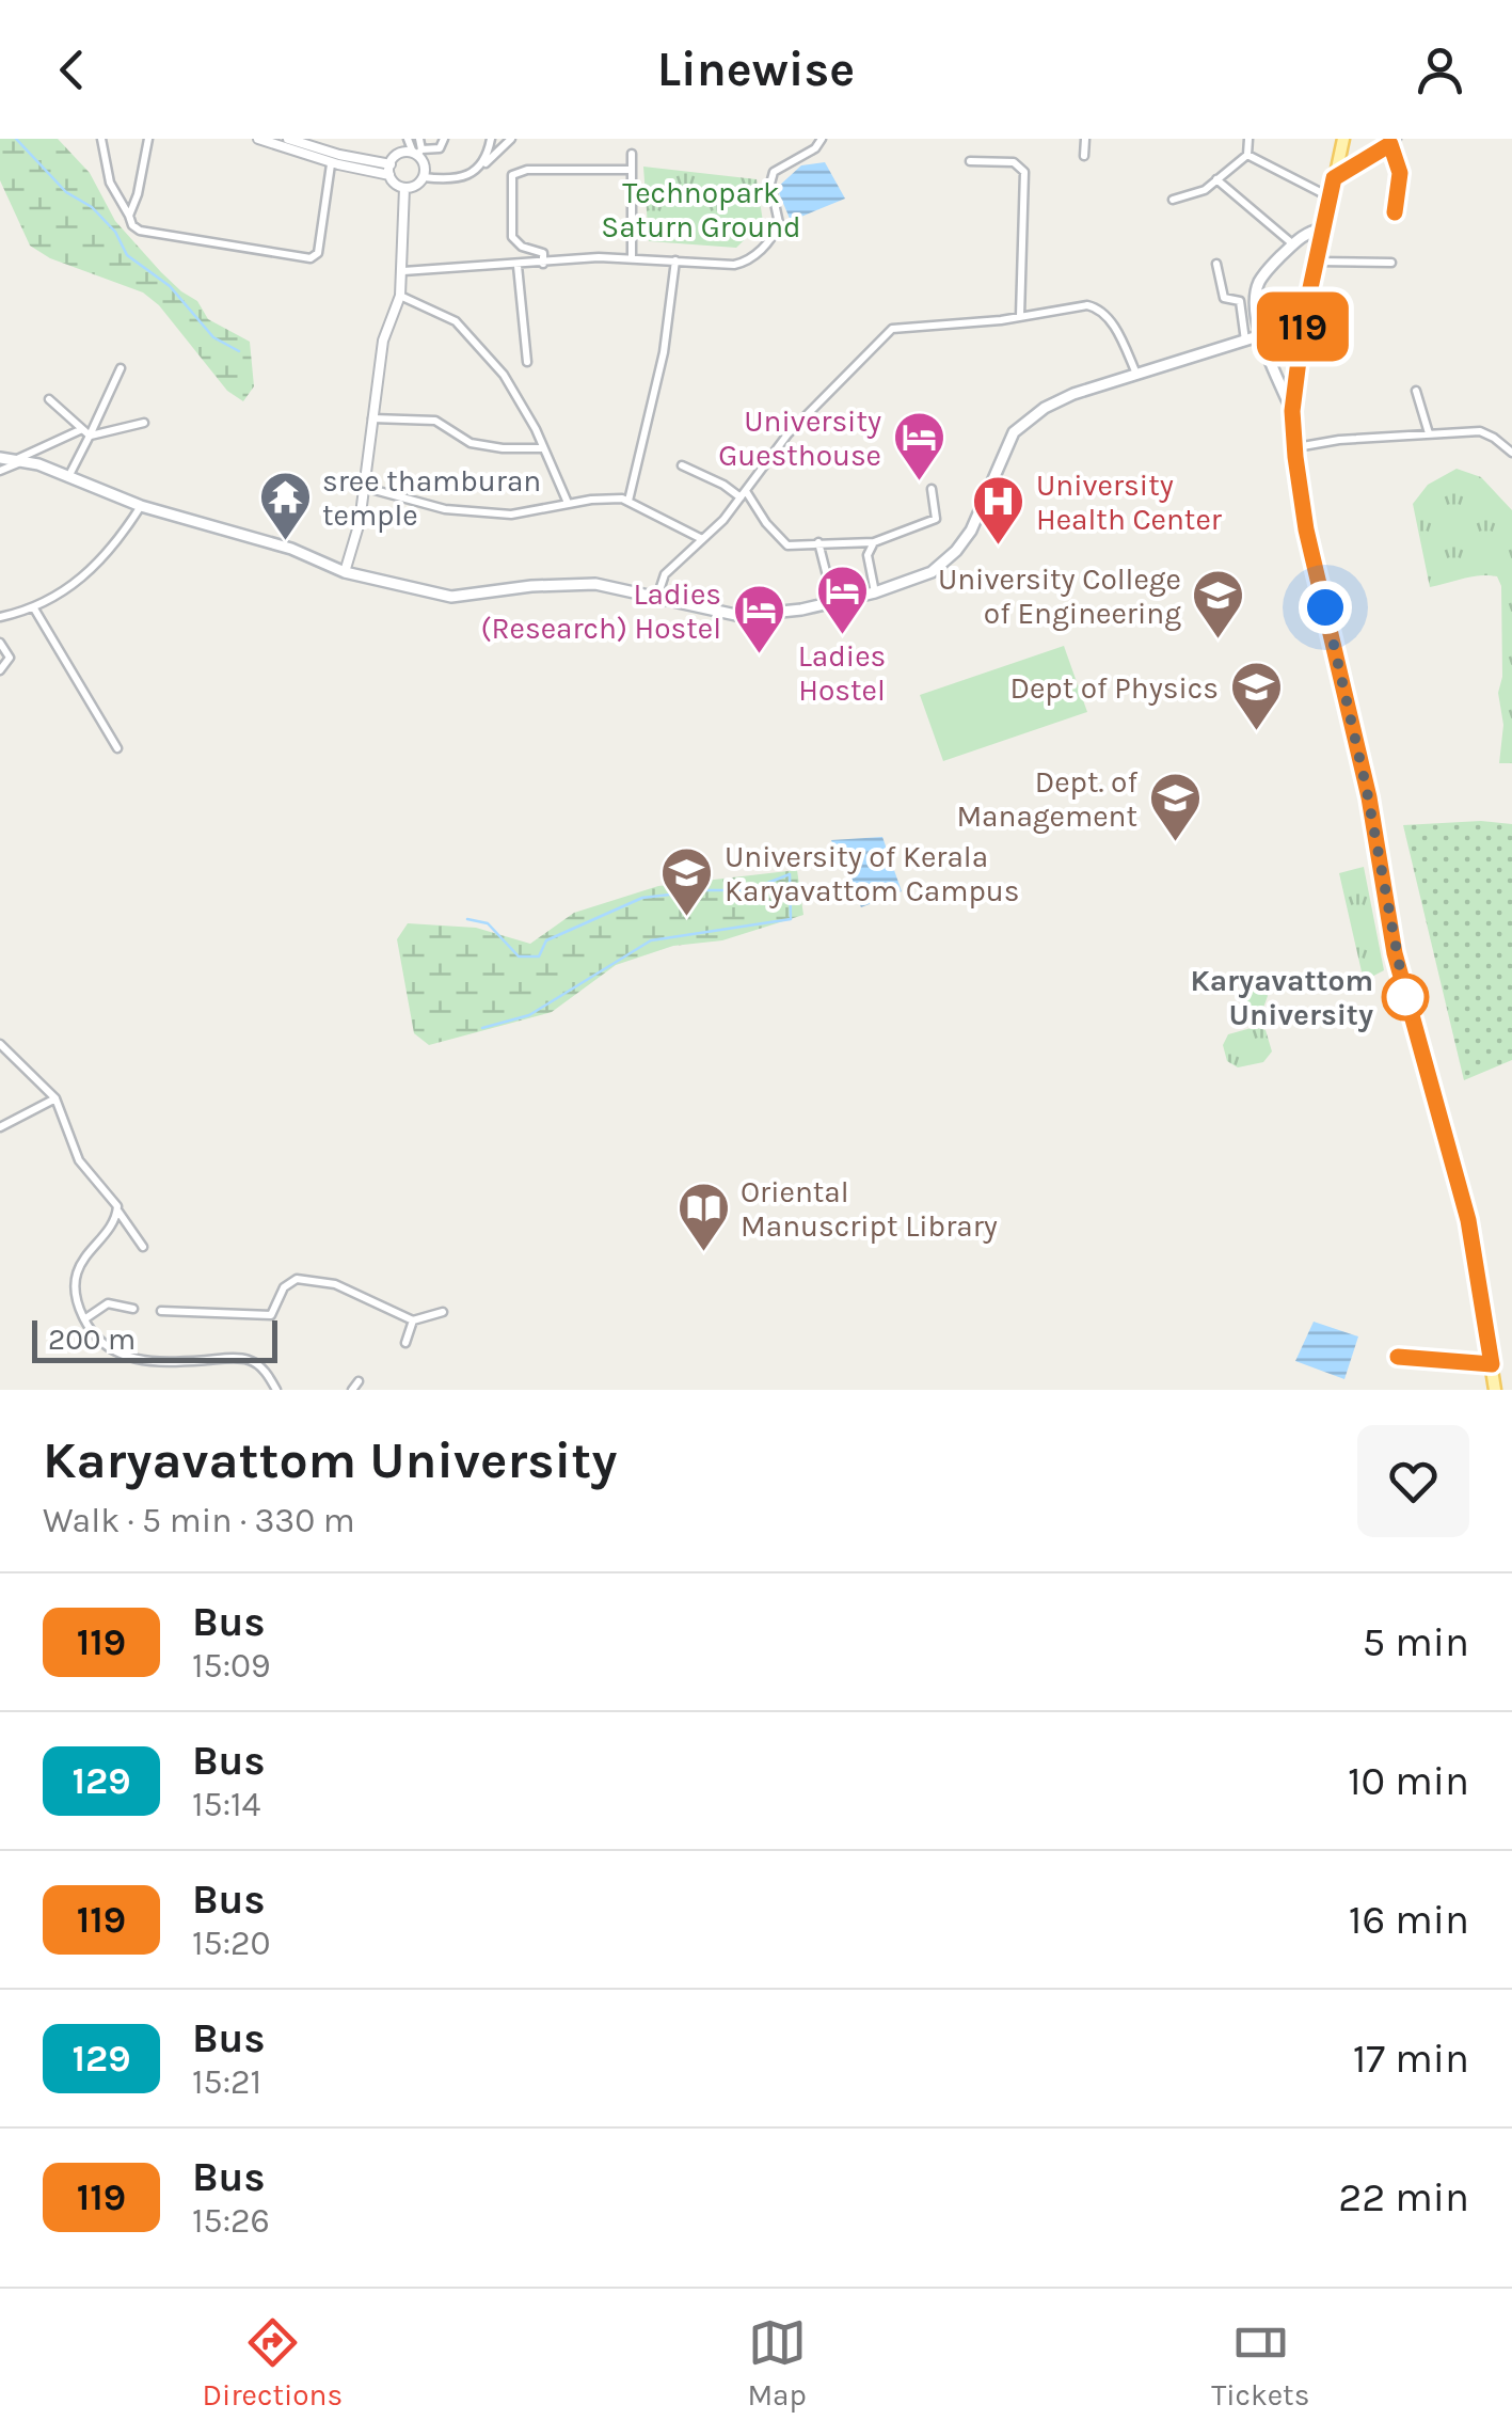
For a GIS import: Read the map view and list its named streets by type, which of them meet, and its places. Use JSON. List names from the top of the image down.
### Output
{
  "parks": ["Technopark Saturn Ground"],
  "places": {
    "hotel": ["University Guesthouse", "Ladies Hostel", "Ladies (Research) Hostel"],
    "temple": ["sree thamburan temple"],
    "hospital": ["University Health Center"],
    "school or university": [
      "University College of Engineering",
      "Dept of Physics",
      "Dept. of Management",
      "University of Kerala Karyavattom Campus"
    ],
    "other": ["Karyavattom University"],
    "library": ["Oriental Manuscript Library"]
  },
  "lines": ["bus line 119"],
  "scale_bar": "200 m",
  "page": {
    "header": "Linewise",
    "on_map": "119",
    "scale": "200 m",
    "heading": ["Karyavattom University", "Walk · 5 min · 330 m"],
    "list": [
      {
        "mark": "119",
        "name": "Bus",
        "note": "15:09",
        "value": "5 min"
      },
      {
        "mark": "129",
        "name": "Bus",
        "note": "15:14",
        "value": "10 min"
      },
      {
        "mark": "119",
        "name": "Bus",
        "note": "15:20",
        "value": "16 min"
      },
      {
        "mark": "129",
        "name": "Bus",
        "note": "15:21",
        "value": "17 min"
      },
      {
        "mark": "119",
        "name": "Bus",
        "note": "15:26",
        "value": "22 min"
      }
    ],
    "tabs": ["Directions", "Map", "Tickets"]
  }
}
